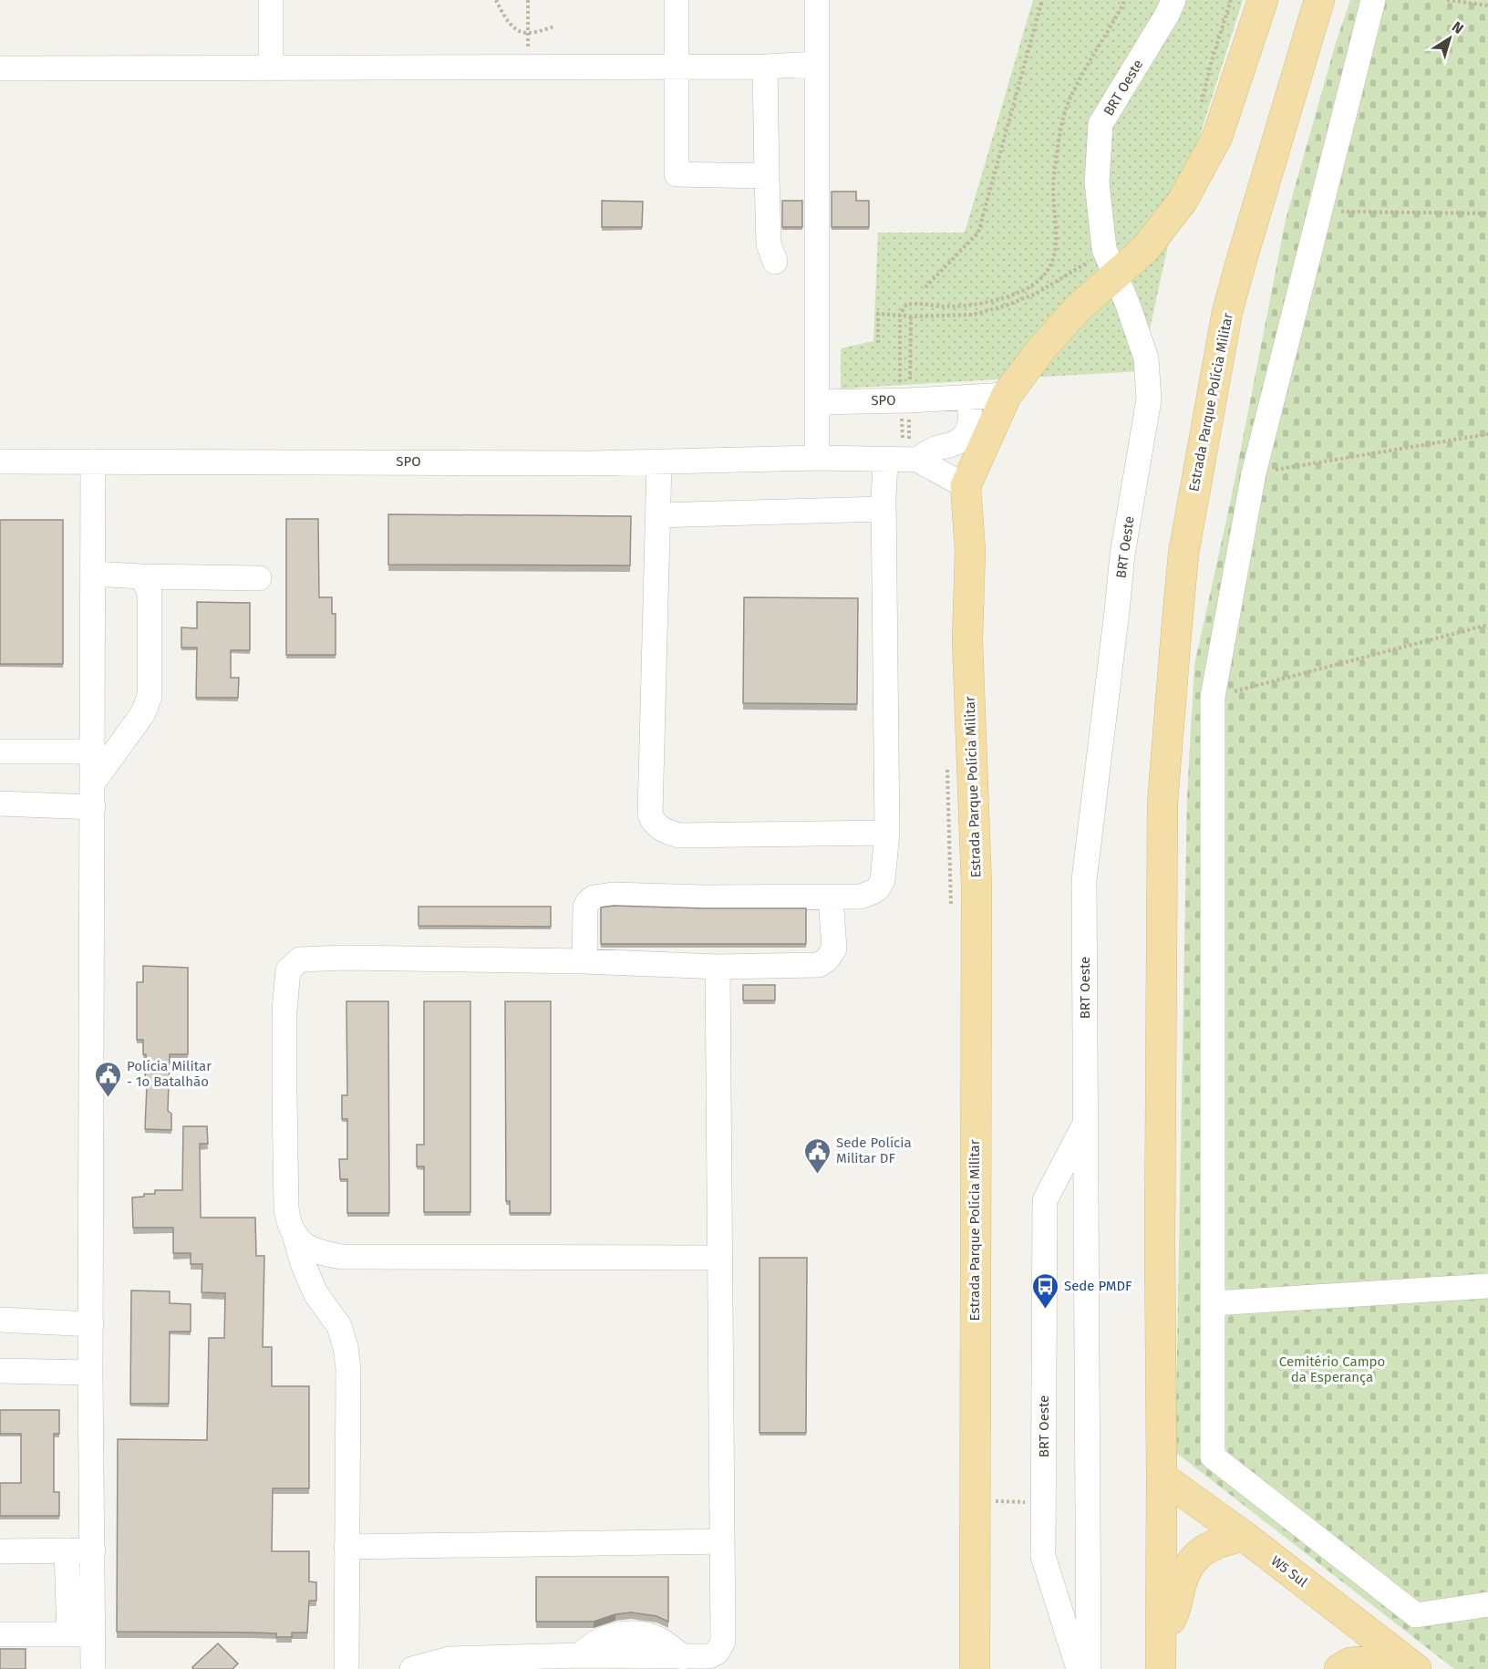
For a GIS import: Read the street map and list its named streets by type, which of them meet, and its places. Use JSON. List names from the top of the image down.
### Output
{
  "streets": {
    "main road": ["Estrada Parque Polícia Militar", "W5 Sul"],
    "street": ["BRT Oeste", "SPO"]
  },
  "crossings": [
    ["BRT Oeste", "Estrada Parque Polícia Militar"],
    ["SPO", "Estrada Parque Polícia Militar"],
    ["Estrada Parque Polícia Militar", "W5 Sul"]
  ],
  "parks": ["Cemitério Campo da Esperança"],
  "places": {
    "public building": ["Polícia Militar - 1o Batalhão", "Sede Polícia Militar DF"],
    "bus stop": ["Sede PMDF"]
  },
  "north": "top right"
}
